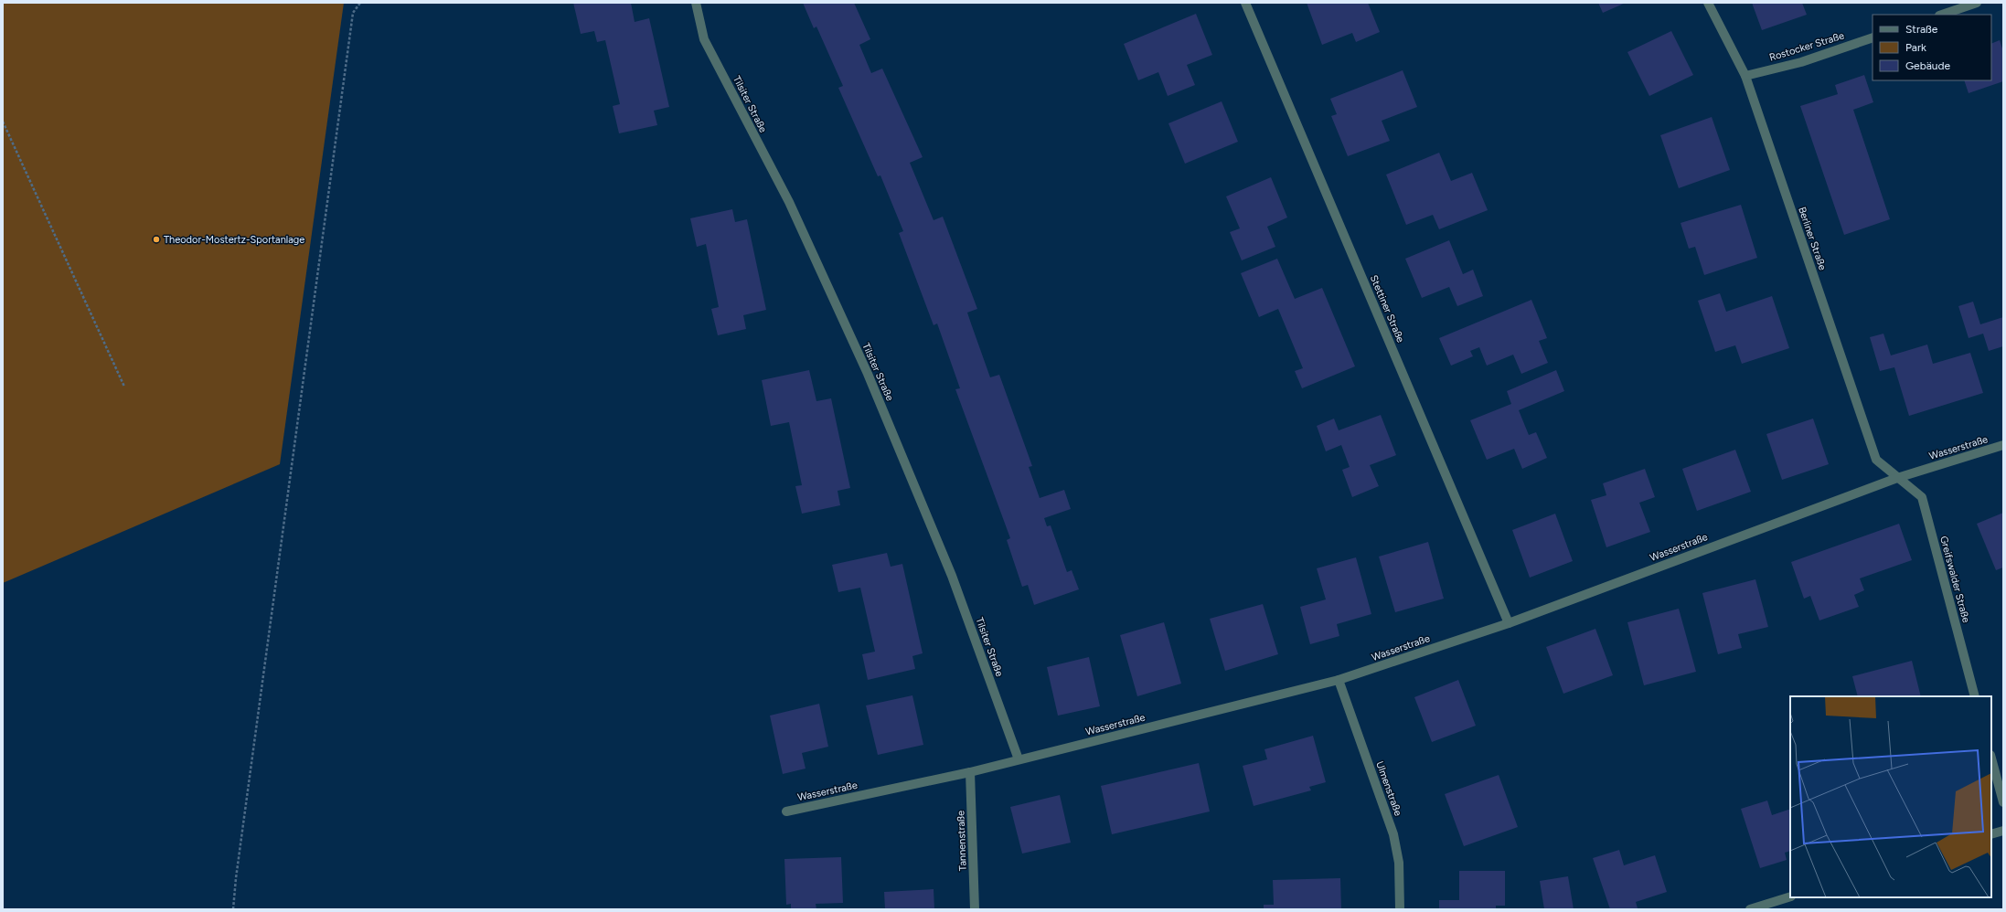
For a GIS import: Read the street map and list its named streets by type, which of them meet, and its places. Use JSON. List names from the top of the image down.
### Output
{
  "streets": {
    "street": [
      "Rostocker Straße",
      "Tilsiter Straße",
      "Berliner Straße",
      "Stettiner Straße",
      "Wasserstraße",
      "Greifswalder Straße",
      "Ulmenstraße",
      "Tannenstraße"
    ]
  },
  "crossings": [
    ["Rostocker Straße", "Berliner Straße"],
    ["Tilsiter Straße", "Wasserstraße"],
    ["Berliner Straße", "Wasserstraße"],
    ["Berliner Straße", "Greifswalder Straße"],
    ["Stettiner Straße", "Wasserstraße"],
    ["Wasserstraße", "Greifswalder Straße"],
    ["Wasserstraße", "Ulmenstraße"],
    ["Wasserstraße", "Tannenstraße"]
  ],
  "places": ["Theodor-Mostertz-Sportanlage"],
  "legend": ["Straße", "Park", "Gebäude"]
}
